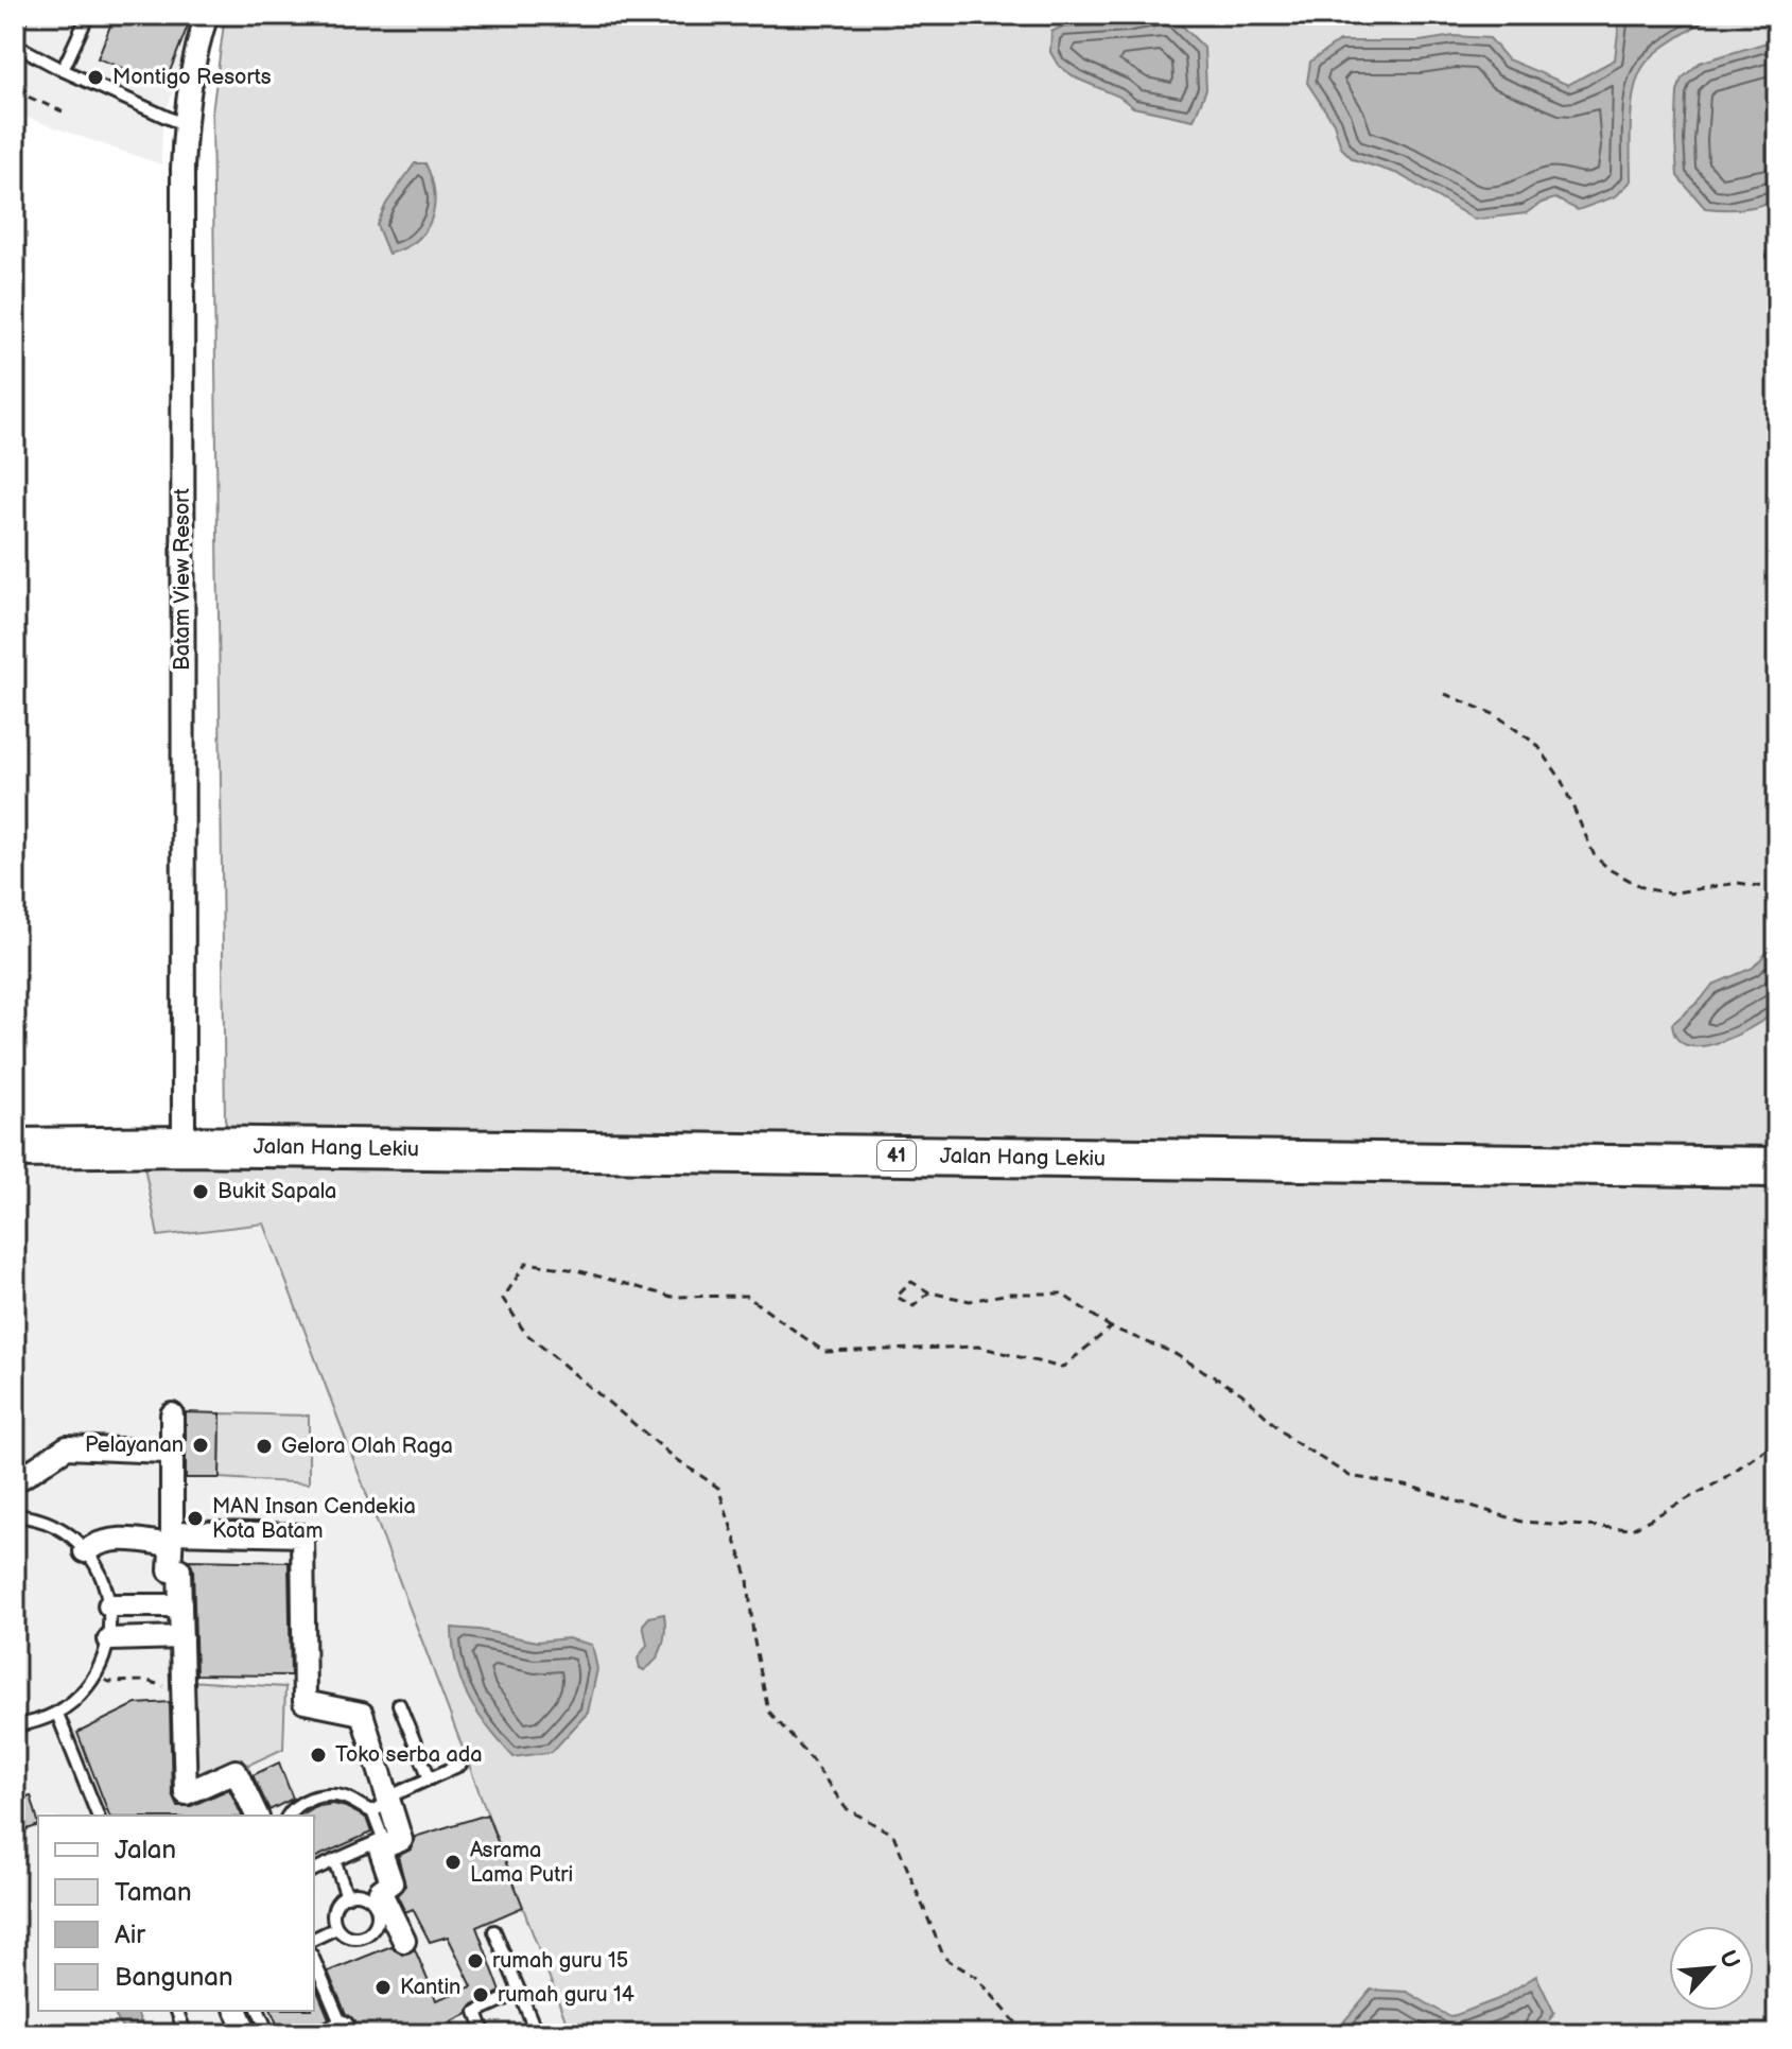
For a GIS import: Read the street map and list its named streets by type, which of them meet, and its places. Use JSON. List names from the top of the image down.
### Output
{
  "streets": {
    "highway": ["Jalan Hang Lekiu", "41"],
    "street": ["Batam View Resort"]
  },
  "crossings": [
    ["Batam View Resort", "Jalan Hang Lekiu"]
  ],
  "places": [
    "Montigo Resorts",
    "Bukit Sapala",
    "Pelayanan",
    "Gelora Olah Raga",
    "MAN Insan Cendekia Kota Batam",
    "Toko serba ada",
    "Asrama Lama Putri",
    "rumah guru 15",
    "Kantin",
    "rumah guru 14"
  ],
  "legend": [
    "Jalan",
    "Taman",
    "Air",
    "Bangunan"
  ],
  "north": "top right"
}
